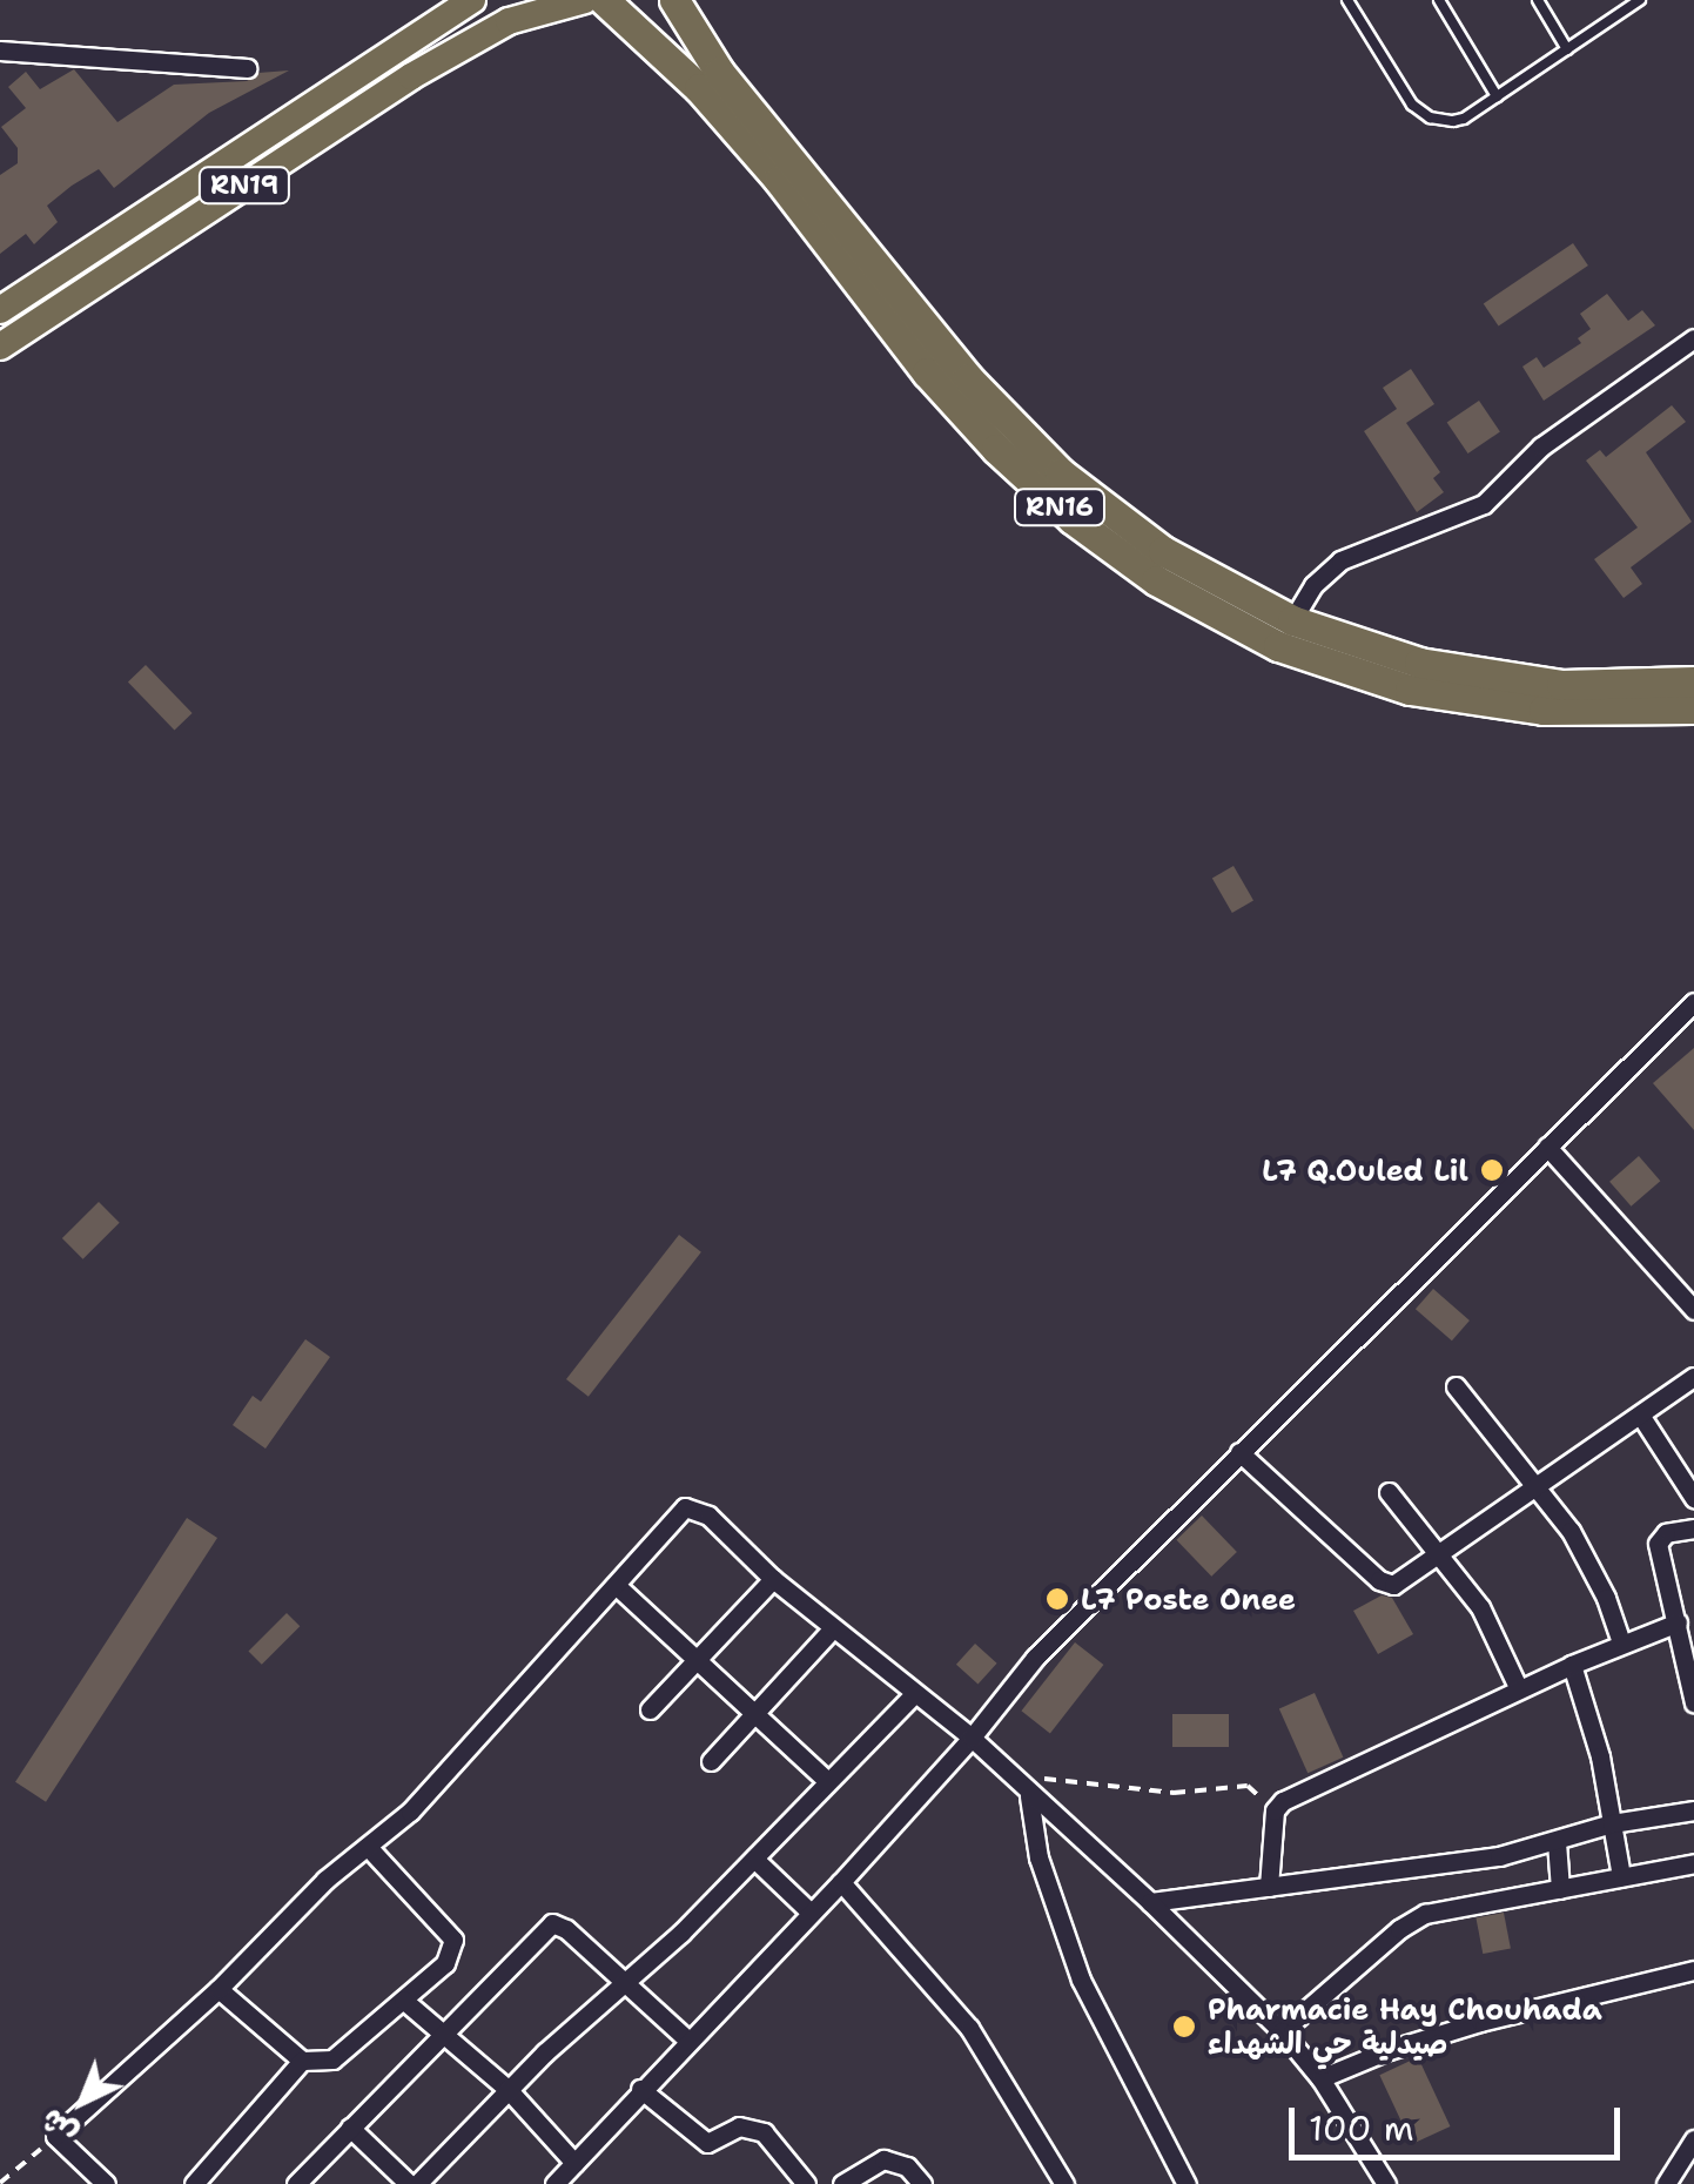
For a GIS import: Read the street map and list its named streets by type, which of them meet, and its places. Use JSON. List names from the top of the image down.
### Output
{
  "streets": {
    "highway": ["RN16"],
    "main road": ["RN19"]
  },
  "places": ["L7 Q.Ouled Lil", "L7 Poste Onee", "Pharmacie Hay Chouhada صيدلية حي الشهداء"],
  "scale_bar": "100 m",
  "north": "bottom left"
}
